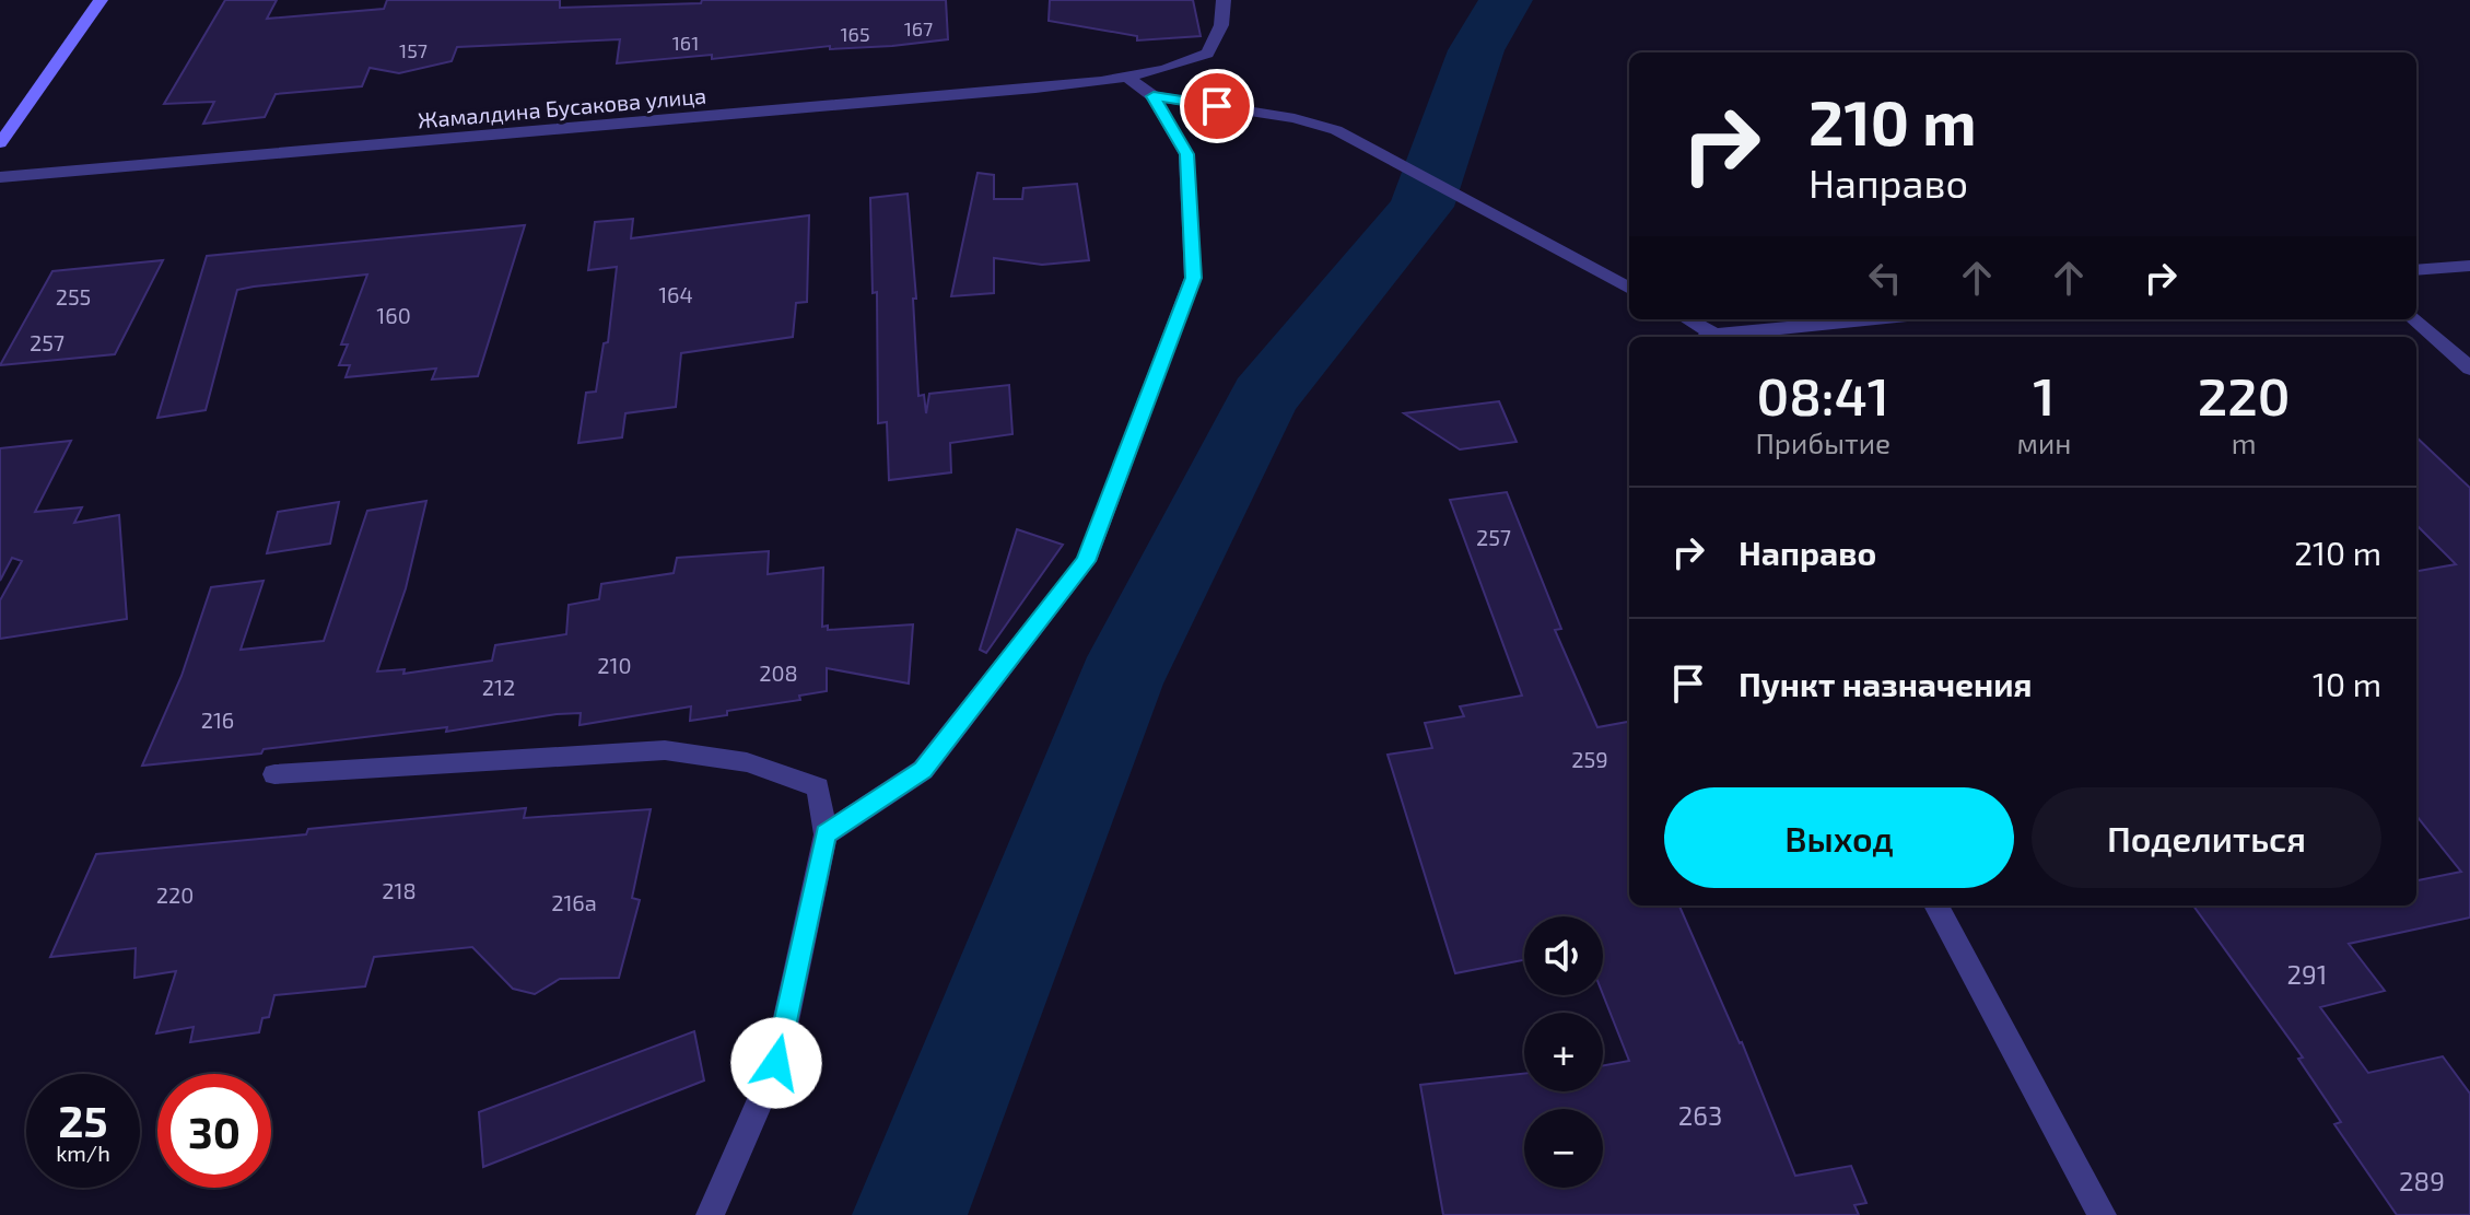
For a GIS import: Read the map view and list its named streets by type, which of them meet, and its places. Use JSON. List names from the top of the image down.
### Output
{
  "streets": {
    "street": ["Жамалдина Бусакова улица"]
  },
  "house_numbers": [
    "167",
    "165",
    "161",
    "157",
    "164",
    "255",
    "160",
    "257",
    "257",
    "210",
    "208",
    "212",
    "216",
    "259",
    "218",
    "220",
    "216а",
    "291",
    "263",
    "289"
  ],
  "page": {
    "turn": ["210 m", "Направо"],
    "eta": [
      "08:41",
      "Прибытие",
      "1",
      "мин",
      "220",
      "m"
    ],
    "list": [
      {
        "name": "Направо",
        "value": "210 m"
      },
      {
        "name": "Пункт назначения",
        "value": "10 m"
      }
    ],
    "buttons": ["Выход", "Поделиться"],
    "map_buttons": ["+", "−"],
    "speed": "25 km/h",
    "limit": "30"
  }
}
